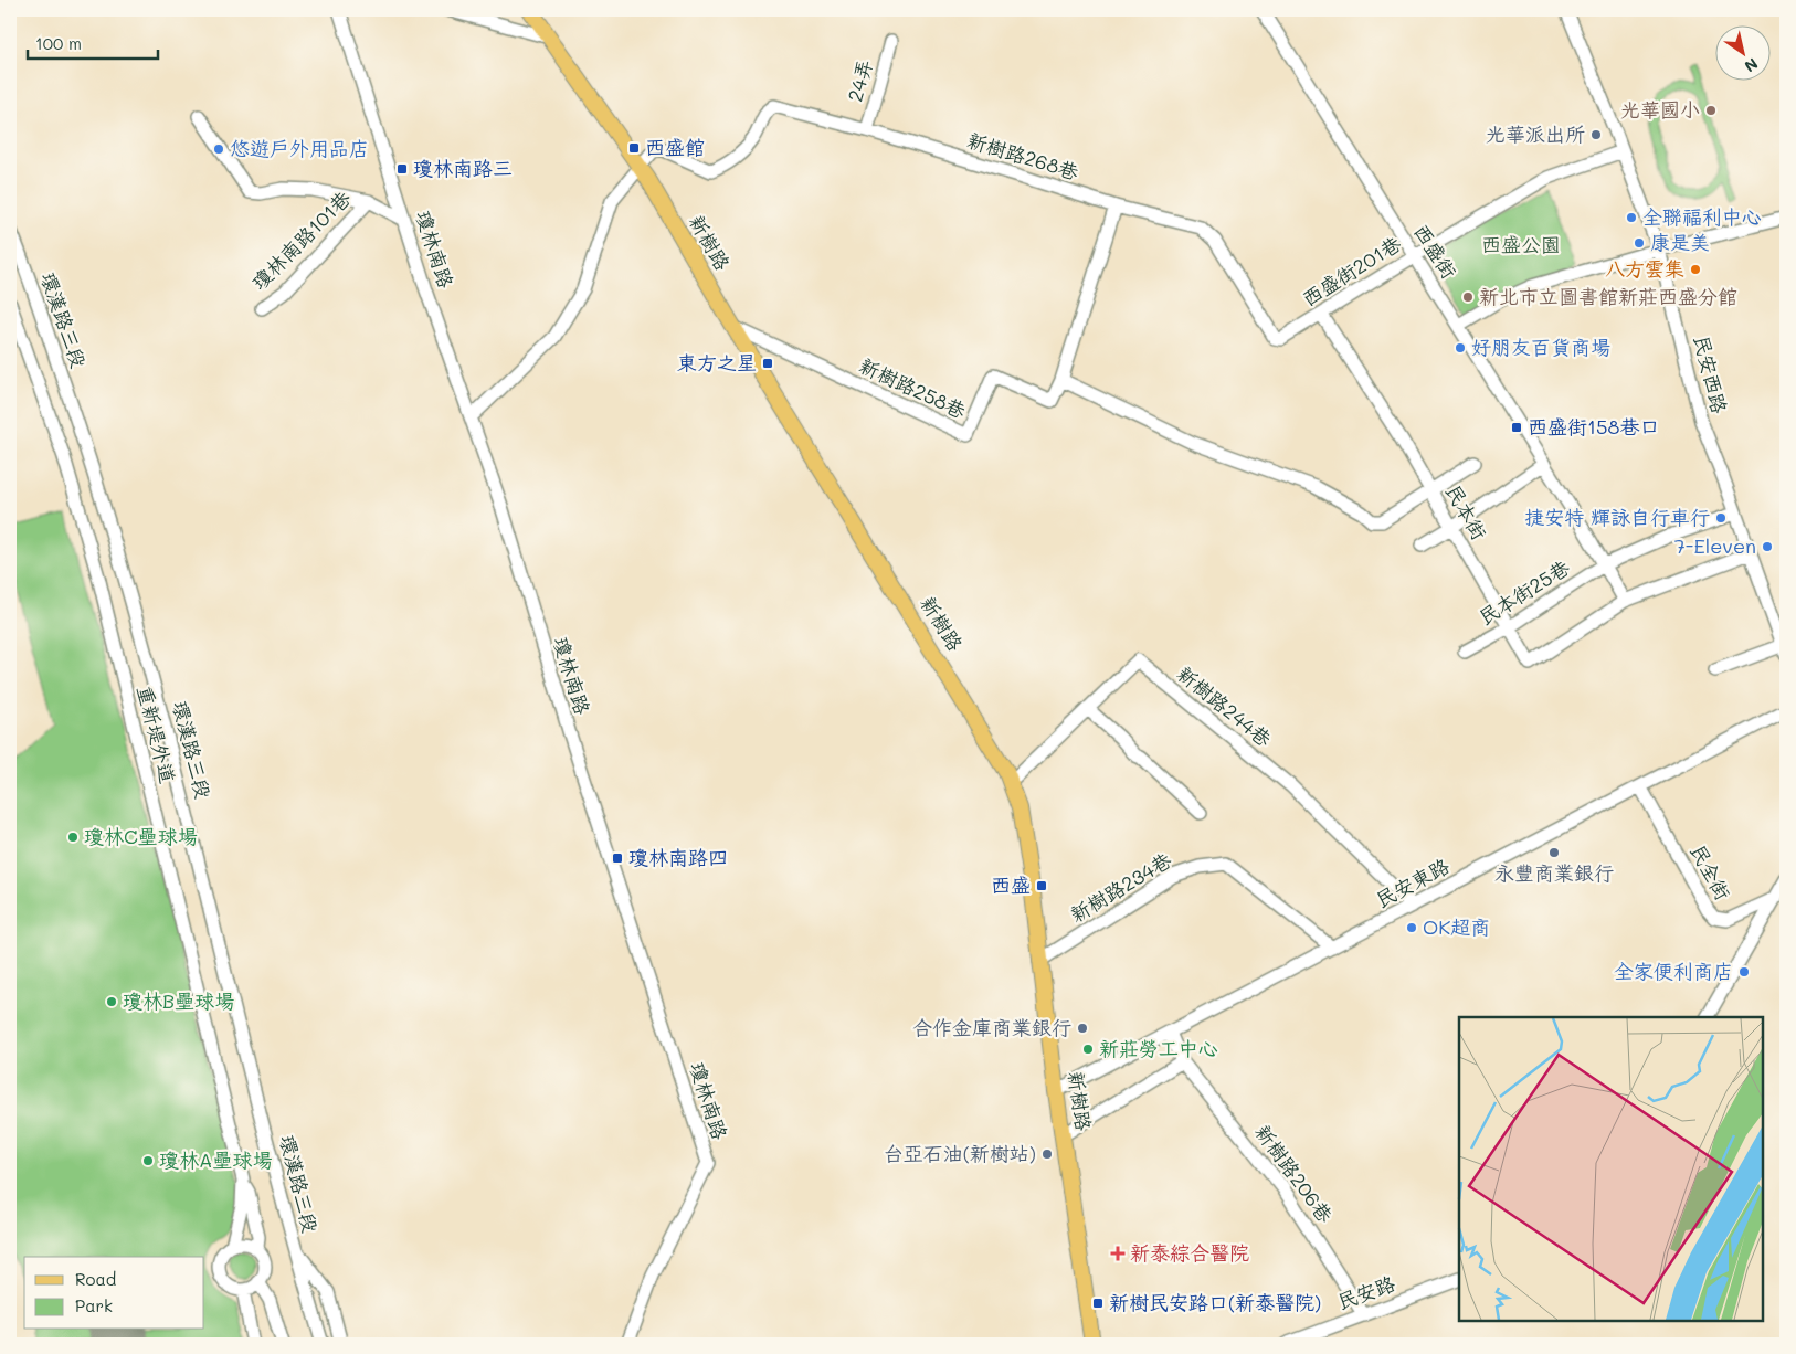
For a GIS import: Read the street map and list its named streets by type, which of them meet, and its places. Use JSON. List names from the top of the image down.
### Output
{
  "streets": {
    "main road": ["新樹路"],
    "street": [
      "24弄",
      "新樹路268巷",
      "瓊林南路101巷",
      "瓊林南路",
      "西盛街",
      "西盛街201巷",
      "環漢路三段",
      "民安西路",
      "新樹路258巷",
      "民本街",
      "民本街25巷",
      "新樹路244巷",
      "重新堤外道",
      "民全街",
      "民安東路",
      "新樹路234巷",
      "新樹路206巷",
      "民安路"
    ]
  },
  "crossings": [
    ["24弄", "新樹路268巷"],
    ["新樹路268巷", "新樹路"],
    ["新樹路268巷", "西盛街201巷"],
    ["新樹路", "新樹路258巷"],
    ["新樹路", "新樹路244巷"],
    ["新樹路", "民安東路"],
    ["新樹路", "新樹路234巷"],
    ["西盛街", "西盛街201巷"],
    ["西盛街", "民本街"],
    ["西盛街", "民本街25巷"],
    ["西盛街201巷", "民安西路"],
    ["西盛街201巷", "民本街"],
    ["民安西路", "民本街25巷"],
    ["民本街", "民本街25巷"],
    ["新樹路244巷", "民安東路"],
    ["民全街", "民安東路"],
    ["民安東路", "新樹路234巷"],
    ["民安東路", "新樹路206巷"],
    ["新樹路206巷", "民安路"]
  ],
  "parks": ["西盛公園"],
  "places": {
    "other": [
      "光華國小",
      "光華派出所",
      "悠遊戶外用品店",
      "全聯福利中心",
      "康是美",
      "八方雲集",
      "新北市立圖書館新莊西盛分館",
      "好朋友百貨商場",
      "捷安特 輝詠自行車行",
      "7-Eleven",
      "瓊林C壘球場",
      "永豐商業銀行",
      "OK超商",
      "全家便利商店",
      "瓊林B壘球場",
      "合作金庫商業銀行",
      "新莊勞工中心",
      "台亞石油(新樹站)",
      "瓊林A壘球場"
    ],
    "transit": [
      "西盛館",
      "瓊林南路三",
      "東方之星",
      "西盛街158巷口",
      "瓊林南路四",
      "西盛",
      "新樹民安路口(新泰醫院)"
    ],
    "health": ["新泰綜合醫院"]
  },
  "legend": ["Road", "Park"],
  "scale_bar": "100 m",
  "north": "bottom right"
}
